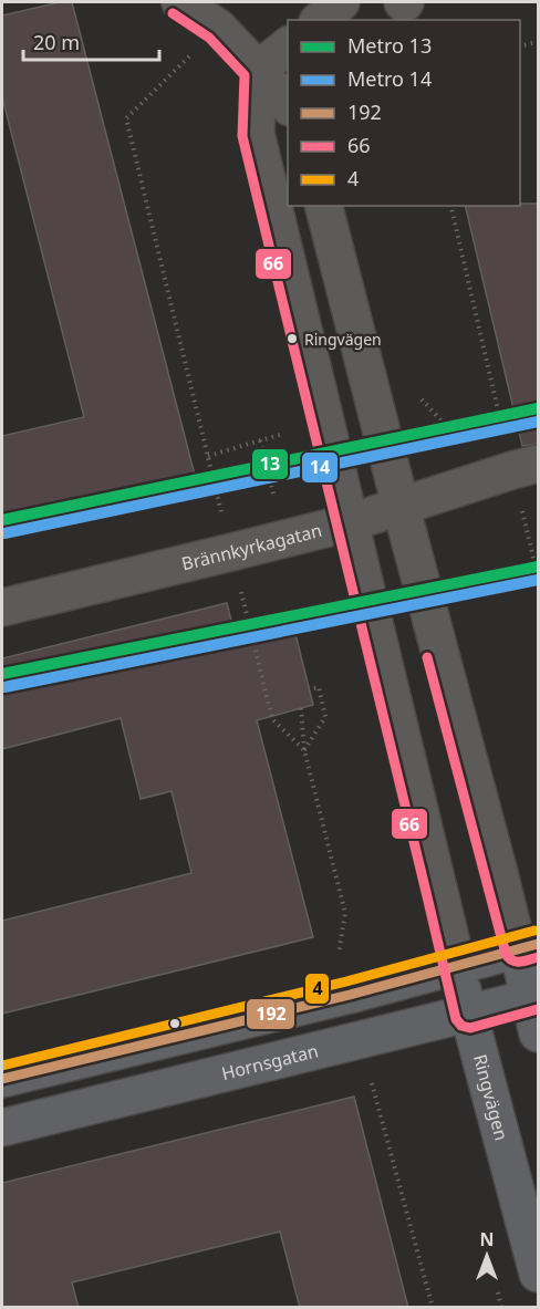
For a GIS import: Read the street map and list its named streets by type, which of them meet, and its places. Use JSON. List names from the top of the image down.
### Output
{
  "streets": {
    "main road": ["Hornsgatan", "Ringvägen"],
    "street": ["Brännkyrkagatan"]
  },
  "crossings": [
    ["Brännkyrkagatan", "Ringvägen"],
    ["Hornsgatan", "Ringvägen"]
  ],
  "places": ["Ringvägen"],
  "lines": [
    "transit line 66",
    "metro line 13",
    "metro line 14",
    "transit line 4",
    "transit line 192"
  ],
  "legend": [
    "Metro 13",
    "Metro 14",
    "192",
    "66",
    "4"
  ],
  "scale_bar": "20 m",
  "north": "top"
}
